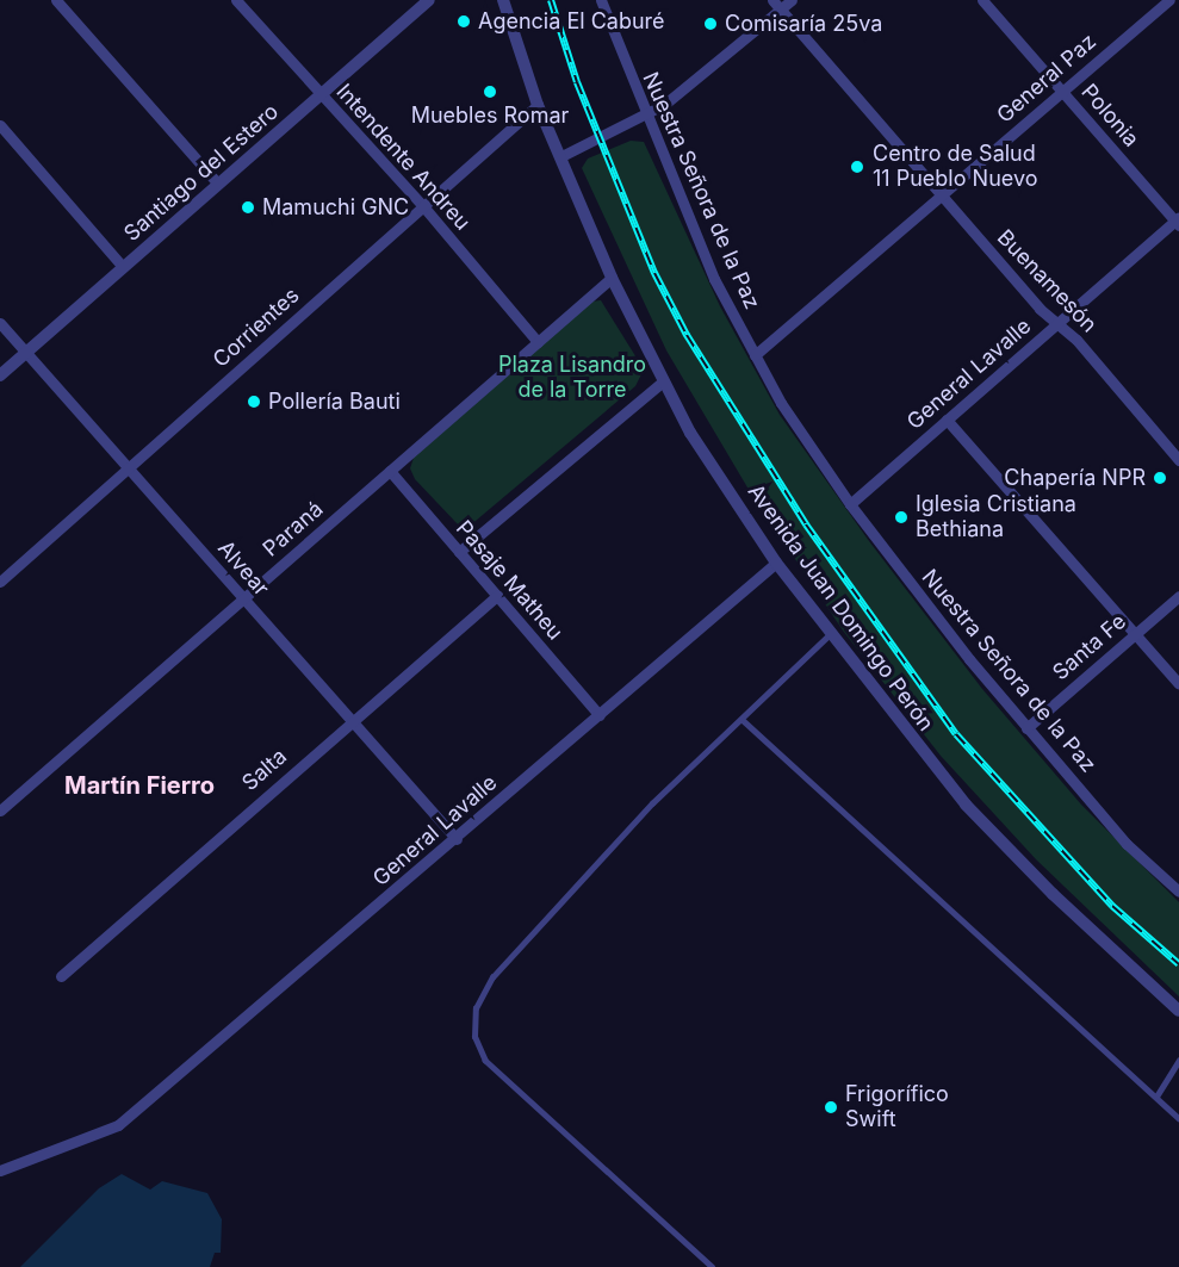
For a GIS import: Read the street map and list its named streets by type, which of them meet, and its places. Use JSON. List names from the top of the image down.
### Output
{
  "streets": {
    "street": [
      "General Paz",
      "Polonia",
      "Intendente Andreu",
      "Santiago del Estero",
      "Nuestra Señora de la Paz",
      "Buenamesón",
      "Corrientes",
      "General Lavalle",
      "Paraná",
      "Alvear",
      "Pasaje Matheu",
      "Avenida Juan Domingo Perón",
      "Santa Fe",
      "Salta"
    ]
  },
  "crossings": [
    ["General Paz", "Polonia"],
    ["General Paz", "Nuestra Señora de la Paz"],
    ["General Paz", "Buenamesón"],
    ["Polonia", "General Lavalle"],
    ["Intendente Andreu", "Santiago del Estero"],
    ["Intendente Andreu", "Corrientes"],
    ["Intendente Andreu", "Paraná"],
    ["Santiago del Estero", "Alvear"],
    ["Nuestra Señora de la Paz", "General Lavalle"],
    ["Nuestra Señora de la Paz", "Santa Fe"],
    ["Buenamesón", "General Lavalle"],
    ["Corrientes", "Alvear"],
    ["Corrientes", "Avenida Juan Domingo Perón"],
    ["General Lavalle", "Alvear"],
    ["General Lavalle", "Pasaje Matheu"],
    ["General Lavalle", "Avenida Juan Domingo Perón"],
    ["Paraná", "Alvear"],
    ["Paraná", "Pasaje Matheu"],
    ["Paraná", "Avenida Juan Domingo Perón"],
    ["Alvear", "Salta"],
    ["Pasaje Matheu", "Salta"]
  ],
  "districts": ["Martín Fierro"],
  "parks": ["Plaza Lisandro de la Torre"],
  "places": [
    "Agencia El Caburé",
    "Comisaría 25va",
    "Muebles Romar",
    "Centro de Salud 11 Pueblo Nuevo",
    "Mamuchi GNC",
    "Pollería Bauti",
    "Chapería NPR",
    "Iglesia Cristiana Bethiana",
    "Frigorífico Swift"
  ]
}
